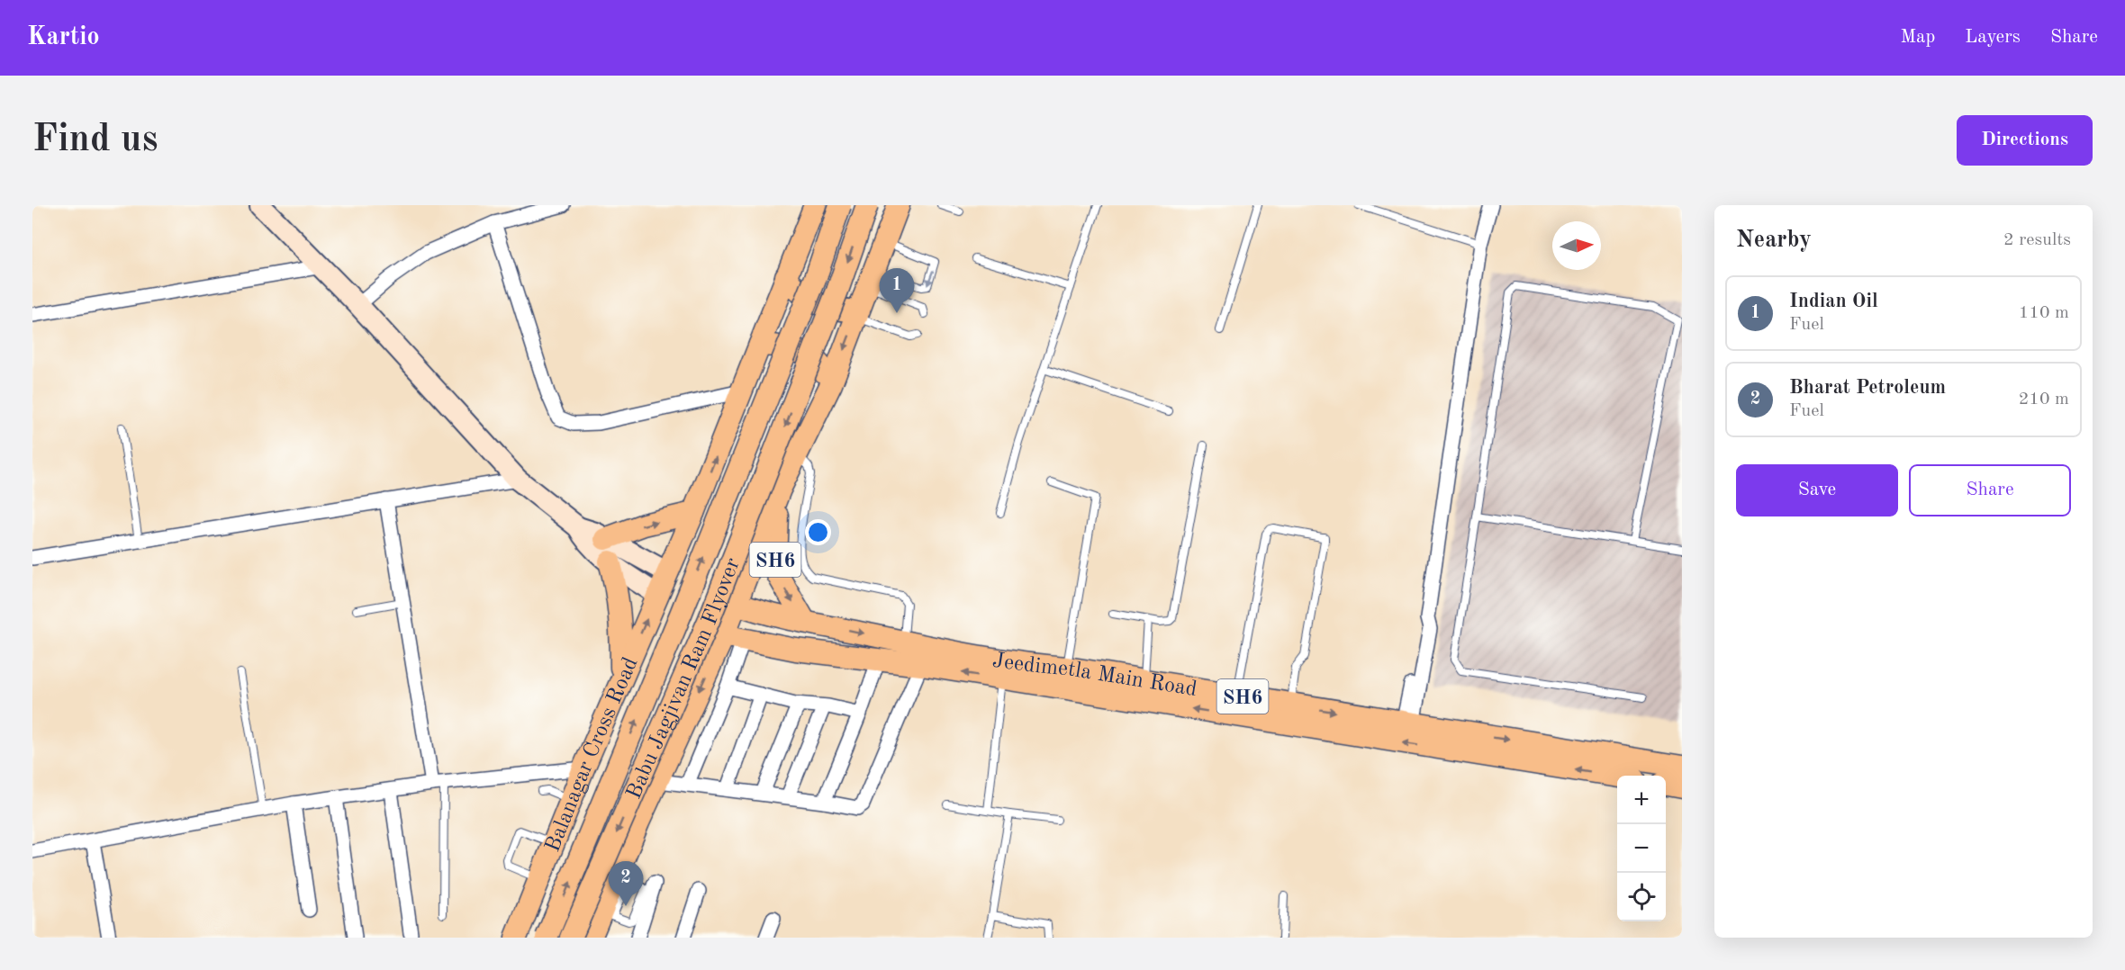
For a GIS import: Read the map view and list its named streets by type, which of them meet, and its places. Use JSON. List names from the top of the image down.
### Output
{
  "streets": {
    "main road": [
      "SH6",
      "Jeedimetla Main Road",
      "Babu Jagjivan Ram Flyover",
      "Balanagar Cross Road"
    ]
  },
  "crossings": [
    ["SH6", "Jeedimetla Main Road"]
  ],
  "north": "right",
  "page": {
    "header": "Kartio",
    "nav": ["Map", "Layers", "Share"],
    "buttons": [
      "Directions",
      ["Save", "Share"]
    ],
    "title": "Find us",
    "heading": ["Nearby", "2 results"],
    "pins": ["1", "2"],
    "list": [
      {
        "mark": "1",
        "name": "Indian Oil",
        "note": "Fuel",
        "value": "110 m"
      },
      {
        "mark": "2",
        "name": "Bharat Petroleum",
        "note": "Fuel",
        "value": "210 m"
      }
    ],
    "map_buttons": ["+", "−"]
  }
}
